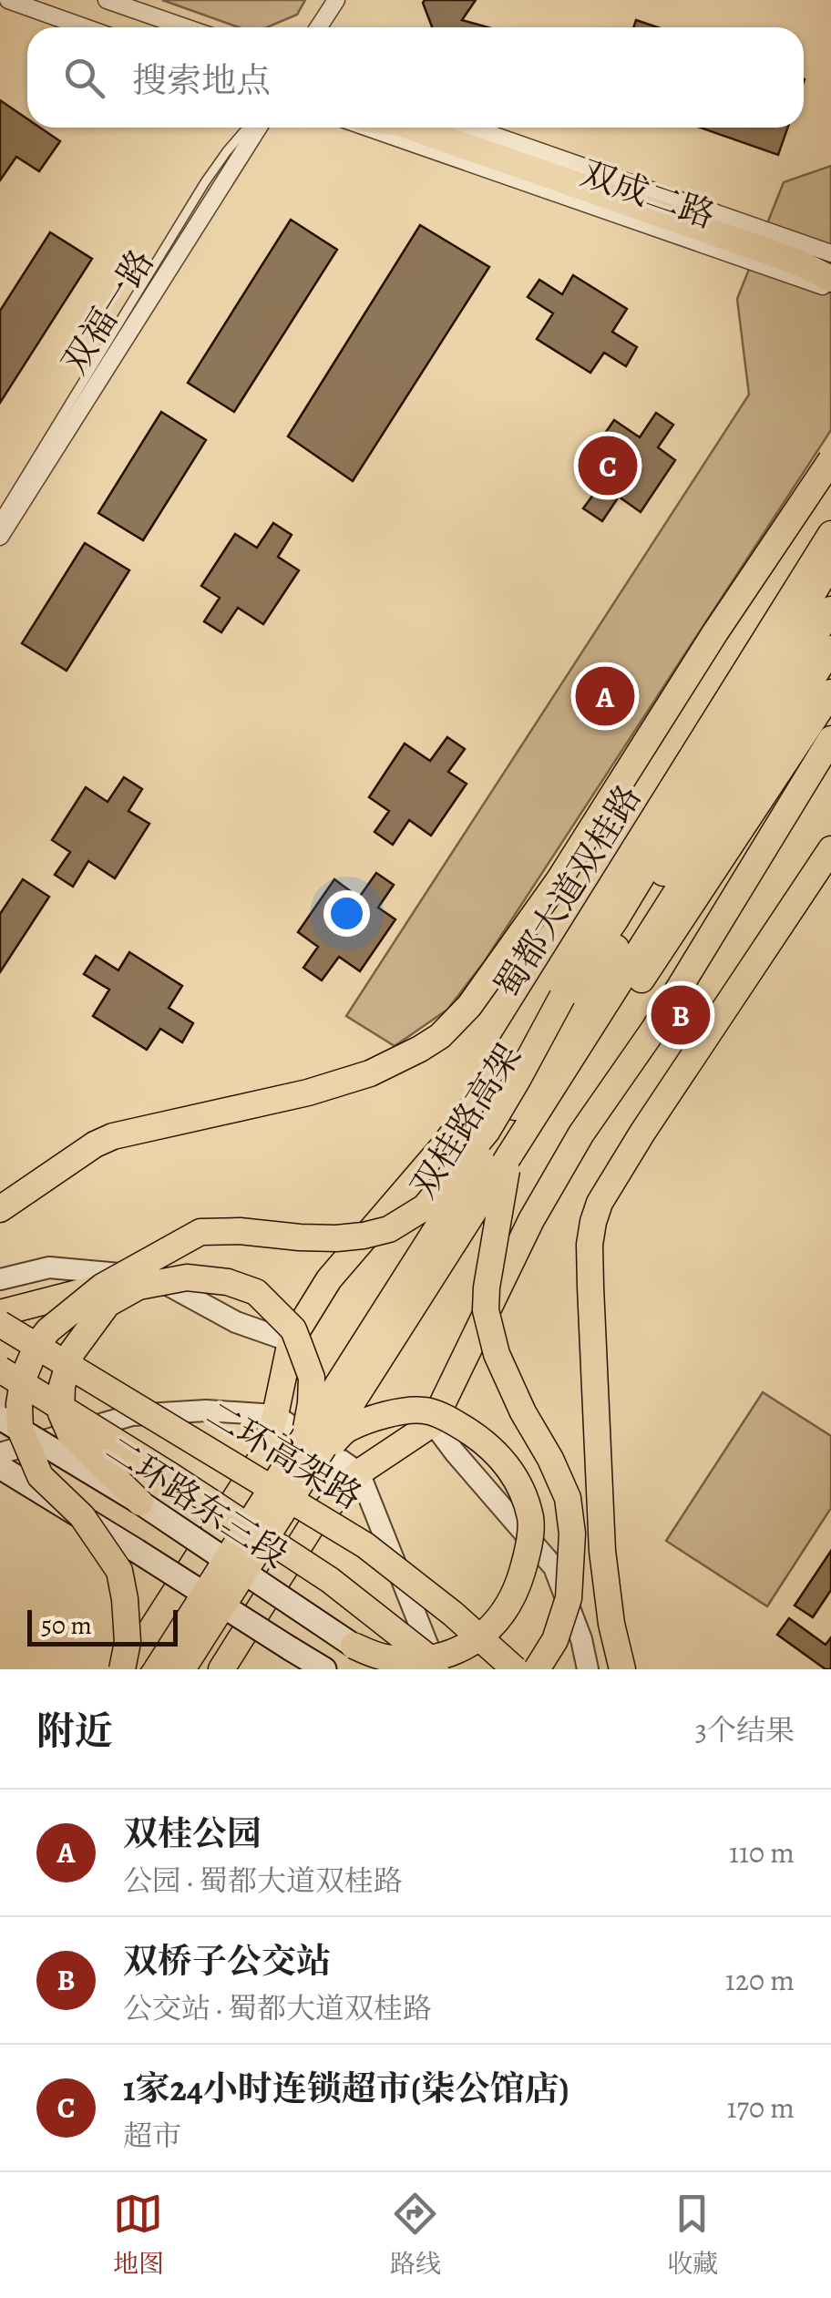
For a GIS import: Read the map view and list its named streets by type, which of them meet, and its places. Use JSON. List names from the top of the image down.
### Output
{
  "streets": {
    "main road": [
      "蜀都大道双桂路",
      "双桂路高架",
      "二环高架路",
      "二环路东三段"
    ],
    "street": ["双成二路", "双福一路"]
  },
  "scale_bar": "50 m",
  "page": {
    "search": "搜索地点",
    "pins": ["C", "A", "B"],
    "scale": "50 m",
    "heading": ["附近", "3个结果"],
    "list": [
      {
        "mark": "A",
        "name": "双桂公园",
        "note": "公园 · 蜀都大道双桂路",
        "value": "110 m"
      },
      {
        "mark": "B",
        "name": "双桥子公交站",
        "note": "公交站 · 蜀都大道双桂路",
        "value": "120 m"
      },
      {
        "mark": "C",
        "name": "1家24小时连锁超市(柒公馆店)",
        "note": "超市",
        "value": "170 m"
      }
    ],
    "nav": ["地图", "路线", "收藏"]
  }
}
